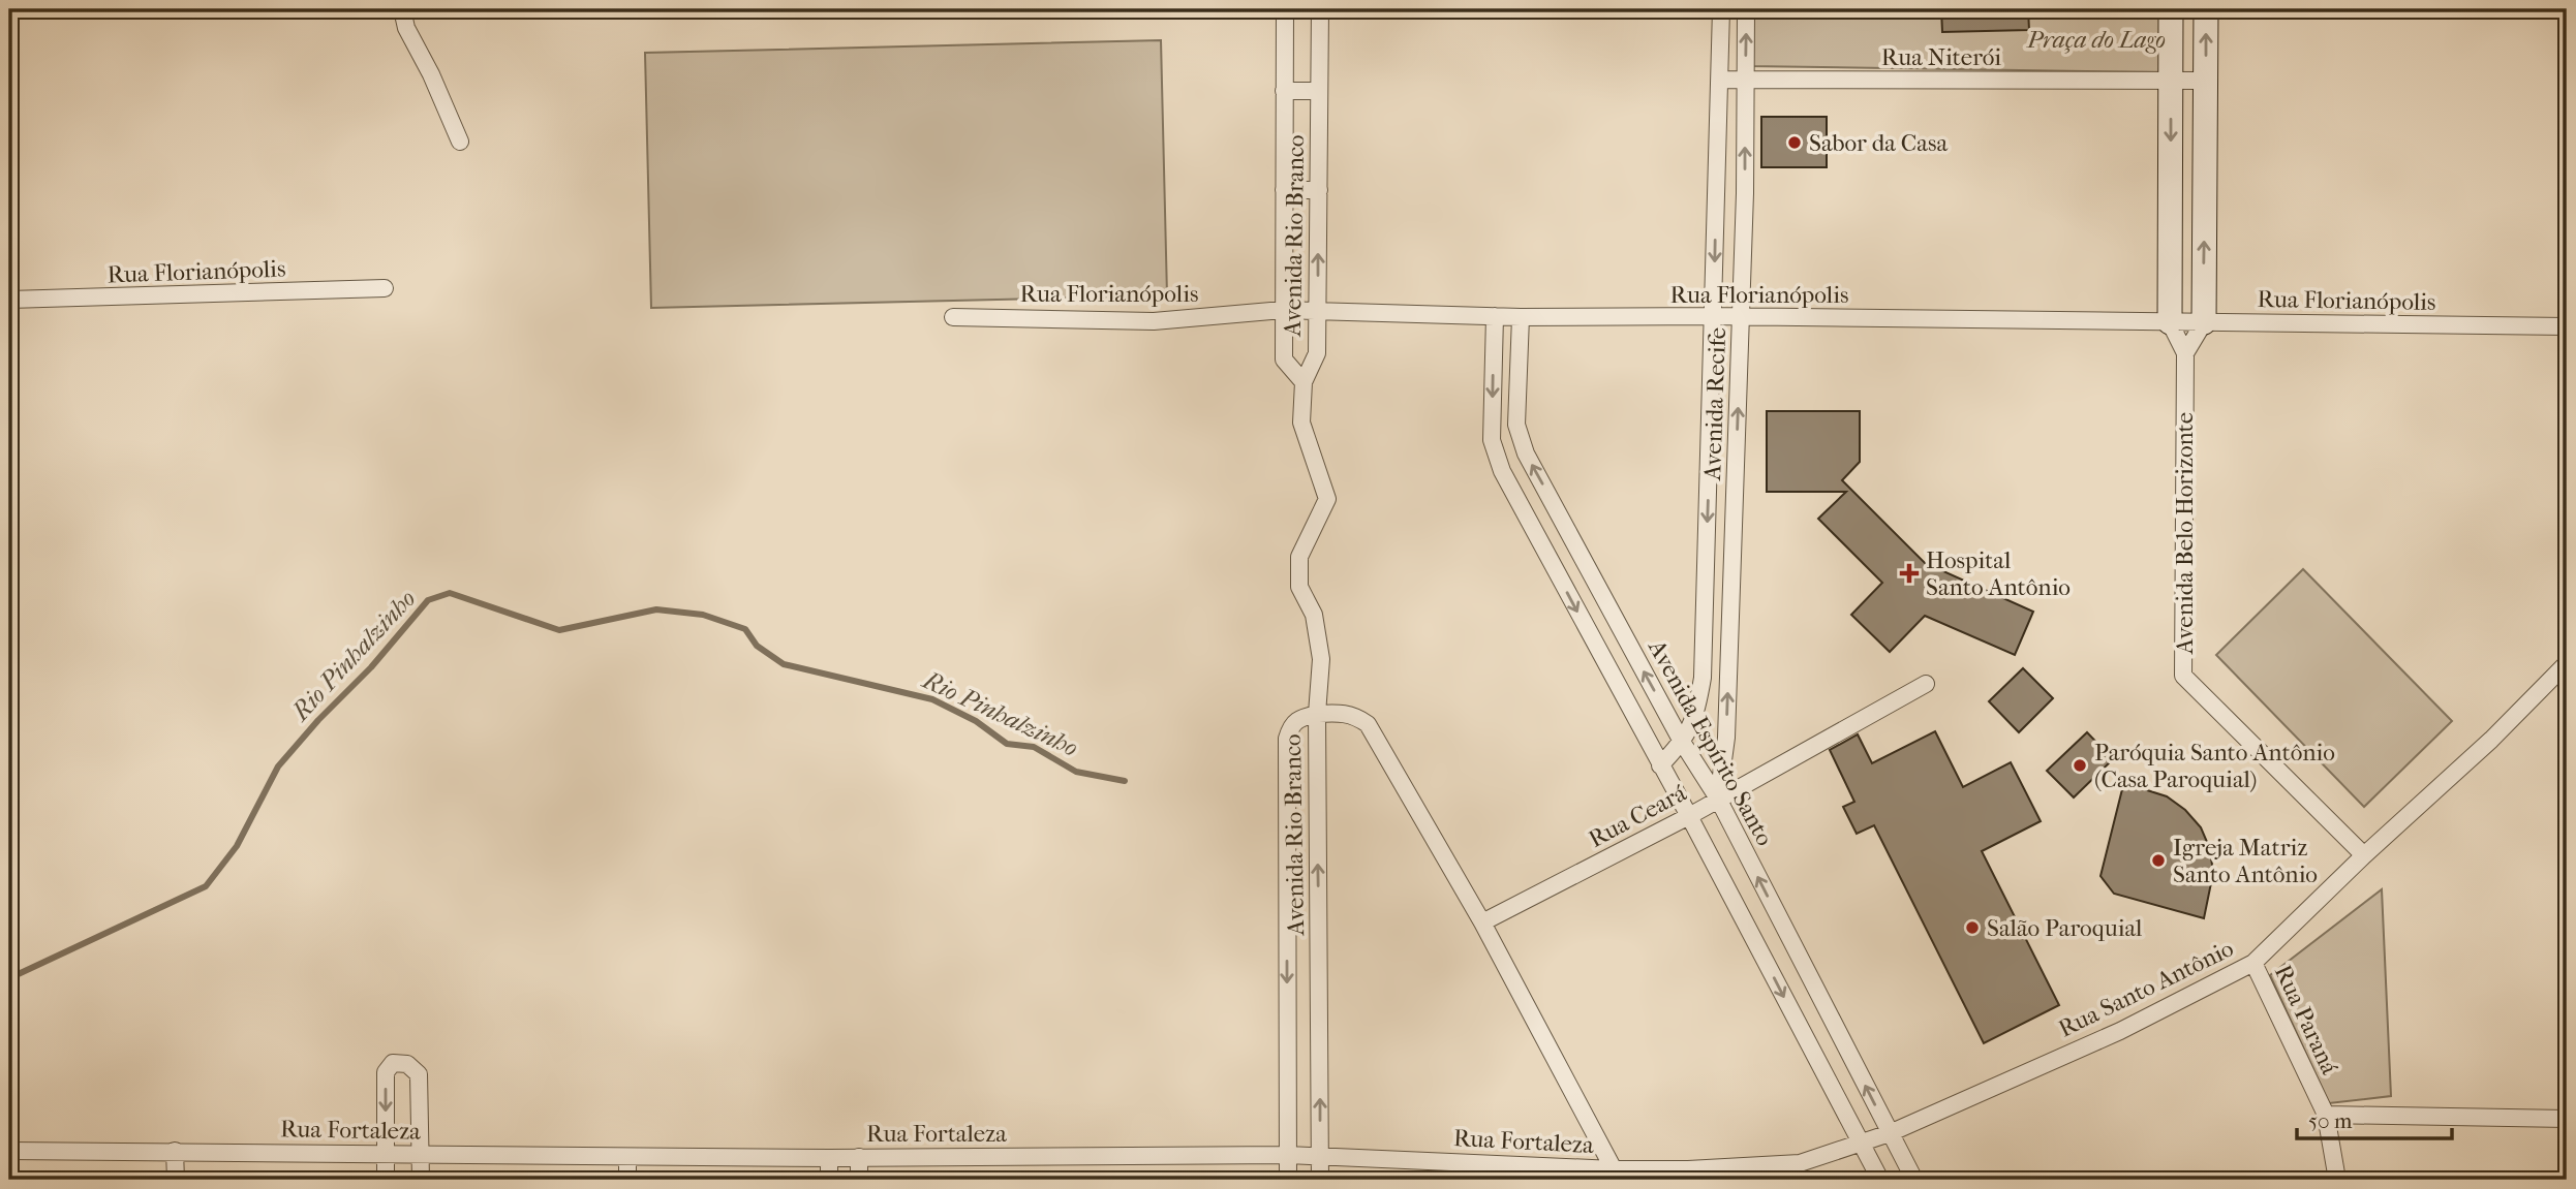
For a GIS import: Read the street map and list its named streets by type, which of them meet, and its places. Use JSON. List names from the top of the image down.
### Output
{
  "streets": {
    "street": [
      "Rua Niterói",
      "Avenida Rio Branco",
      "Rua Florianópolis",
      "Avenida Recife",
      "Avenida Belo Horizonte",
      "Avenida Espírito Santo",
      "Rua Ceará",
      "Rua Santo Antônio",
      "Rua Paraná",
      "Rua Fortaleza"
    ]
  },
  "crossings": [
    ["Rua Niterói", "Avenida Recife"],
    ["Rua Niterói", "Avenida Belo Horizonte"],
    ["Avenida Rio Branco", "Rua Florianópolis"],
    ["Avenida Rio Branco", "Rua Fortaleza"],
    ["Rua Florianópolis", "Avenida Recife"],
    ["Rua Florianópolis", "Avenida Belo Horizonte"],
    ["Rua Florianópolis", "Avenida Espírito Santo"],
    ["Avenida Recife", "Avenida Espírito Santo"],
    ["Avenida Recife", "Rua Ceará"],
    ["Avenida Belo Horizonte", "Rua Santo Antônio"],
    ["Avenida Espírito Santo", "Rua Ceará"],
    ["Avenida Espírito Santo", "Rua Santo Antônio"],
    ["Rua Santo Antônio", "Rua Paraná"],
    ["Rua Santo Antônio", "Rua Fortaleza"]
  ],
  "water": ["Rio Pinhalzinho"],
  "parks": ["Praça do Lago"],
  "places": {
    "other": [
      "Sabor da Casa",
      "Paróquia Santo Antônio (Casa Paroquial)",
      "Igreja Matriz Santo Antônio",
      "Salão Paroquial"
    ],
    "health": ["Hospital Santo Antônio"]
  },
  "scale_bar": "50 m"
}
